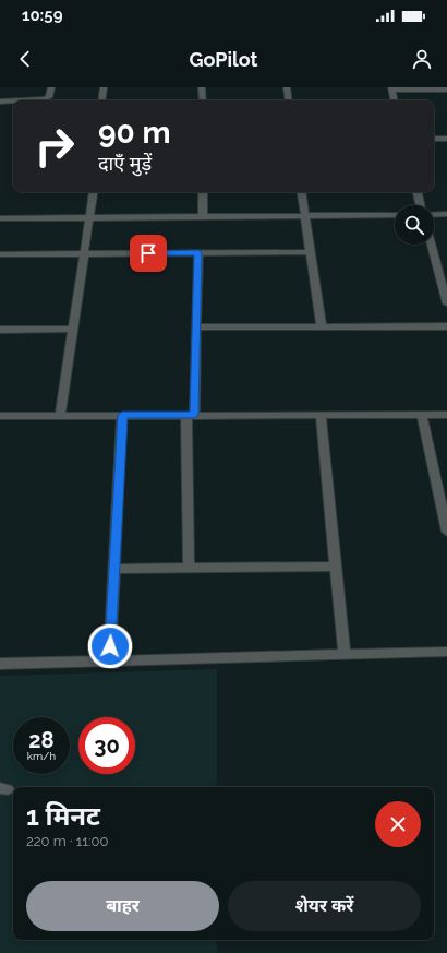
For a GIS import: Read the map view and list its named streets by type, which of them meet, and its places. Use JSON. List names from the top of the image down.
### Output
{
  "page": {
    "status": "10:59",
    "header": "GoPilot",
    "turn": ["90 m", "दाएँ मुड़ें"],
    "speed": "28 km/h",
    "limit": "30",
    "heading": ["1 मिनट", "220 m · 11:00"],
    "buttons": ["बाहर", "शेयर करें"]
  }
}
